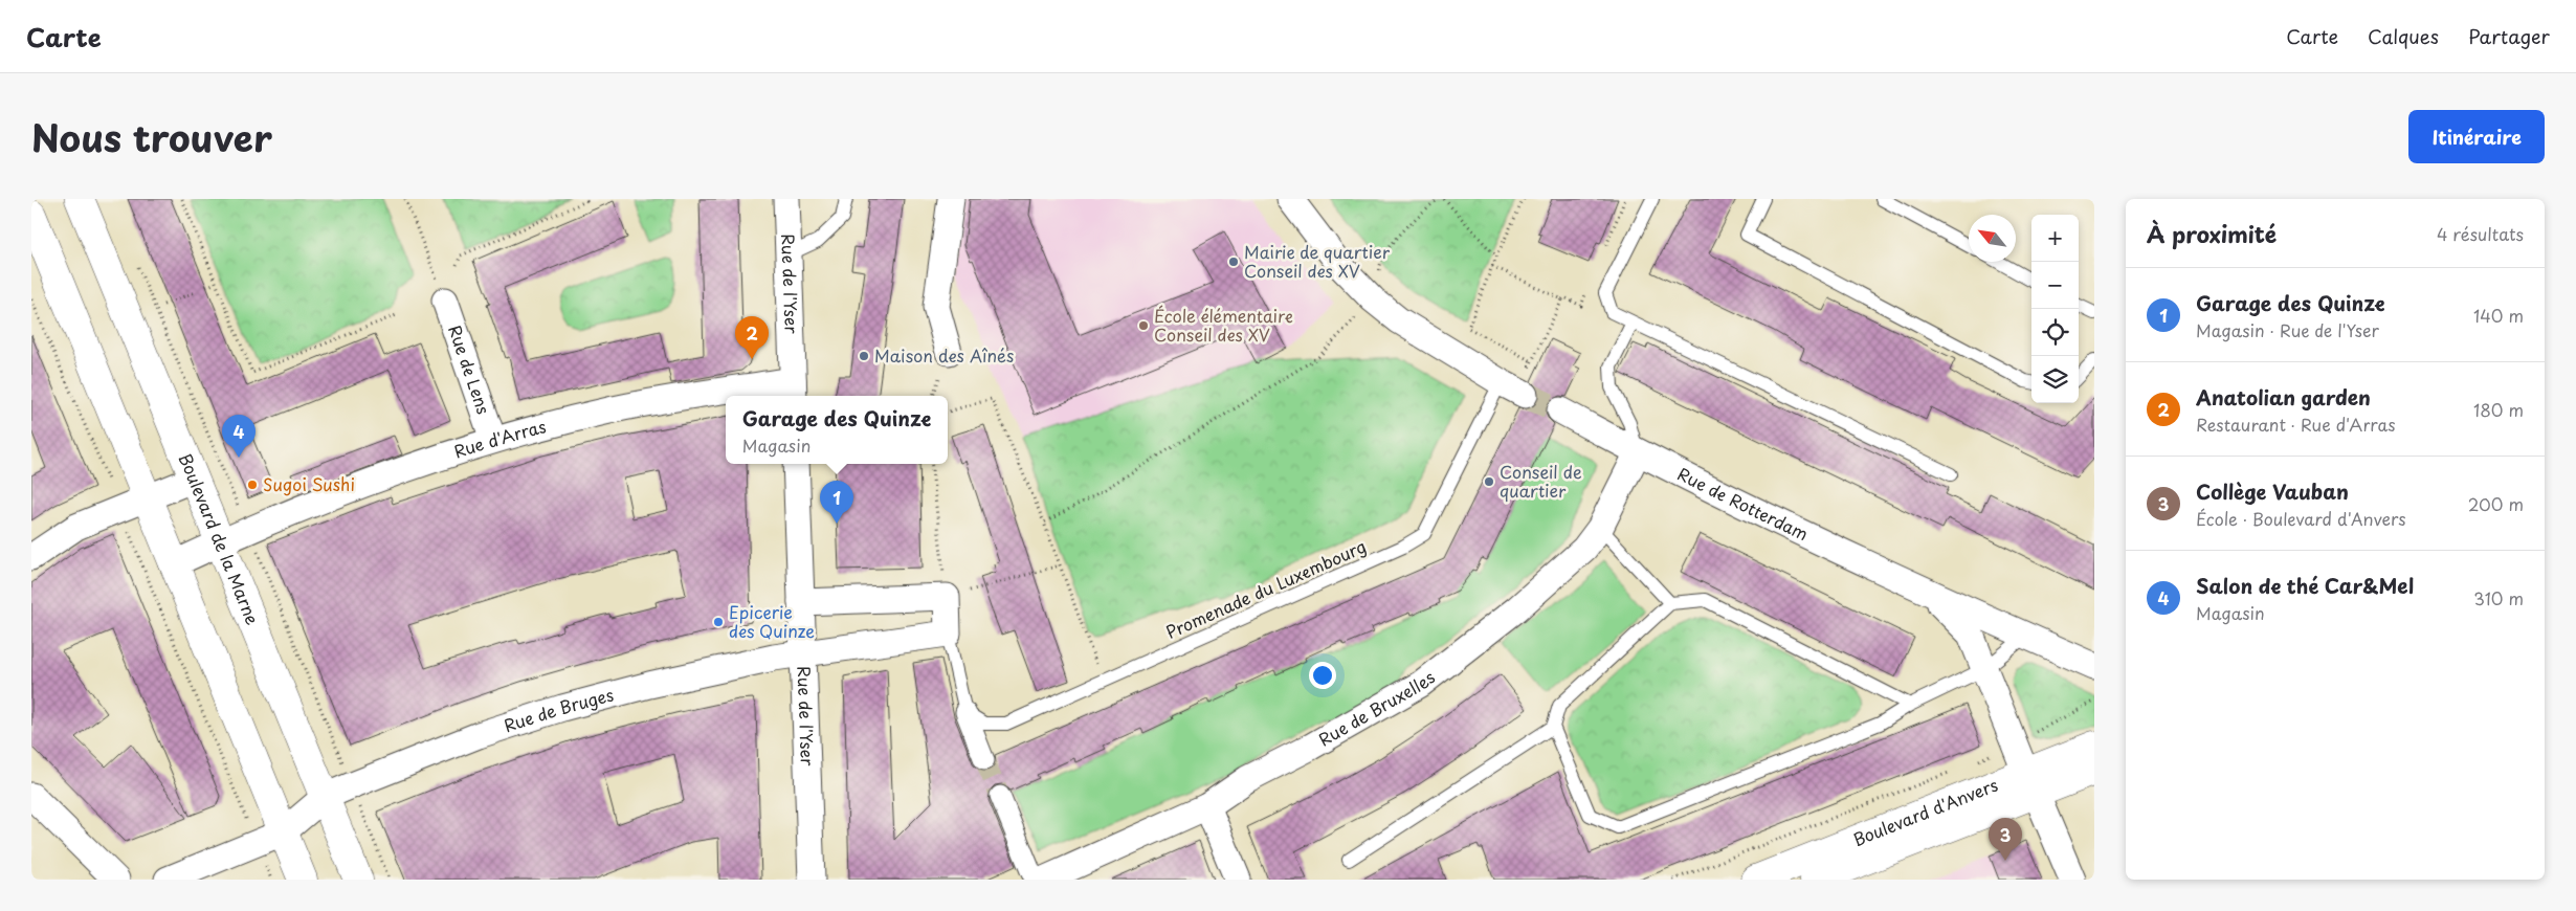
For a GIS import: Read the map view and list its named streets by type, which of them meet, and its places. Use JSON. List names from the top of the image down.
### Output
{
  "streets": {
    "street": [
      "Rue de l'Yser",
      "Rue de Lens",
      "Rue d'Arras",
      "Rue de Rotterdam",
      "Boulevard de la Marne",
      "Rue de Bruxelles",
      "Rue de Bruges",
      "Boulevard d'Anvers"
    ],
    "lane": ["Promenade du Luxembourg"]
  },
  "crossings": [
    ["Rue de l'Yser", "Rue d'Arras"],
    ["Rue de l'Yser", "Rue de Bruges"],
    ["Rue de Lens", "Rue d'Arras"],
    ["Rue d'Arras", "Boulevard de la Marne"],
    ["Rue de Rotterdam", "Rue de Bruxelles"],
    ["Rue de Rotterdam", "Boulevard d'Anvers"],
    ["Boulevard de la Marne", "Rue de Bruges"]
  ],
  "places": [
    "Mairie de quartier Conseil des XV",
    "École élémentaire Conseil des XV",
    "Maison des Aînés",
    "Conseil de quartier",
    "Sugoi Sushi",
    "Epicerie des Quinze"
  ],
  "north": "top left",
  "page": {
    "header": "Carte",
    "nav": ["Carte", "Calques", "Partager"],
    "title": "Nous trouver",
    "buttons": "Itinéraire",
    "heading": ["À proximité", "4 résultats"],
    "map_buttons": ["+", "−"],
    "list": [
      {
        "mark": "1",
        "name": "Garage des Quinze",
        "note": "Magasin · Rue de l'Yser",
        "value": "140 m"
      },
      {
        "mark": "2",
        "name": "Anatolian garden",
        "note": "Restaurant · Rue d'Arras",
        "value": "180 m"
      },
      {
        "mark": "3",
        "name": "Collège Vauban",
        "note": "École · Boulevard d'Anvers",
        "value": "200 m"
      },
      {
        "mark": "4",
        "name": "Salon de thé Car&Mel",
        "note": "Magasin",
        "value": "310 m"
      }
    ],
    "pins": [
      "2",
      "4",
      "1",
      "3"
    ],
    "popup": ["Garage des Quinze", "Magasin"]
  }
}
